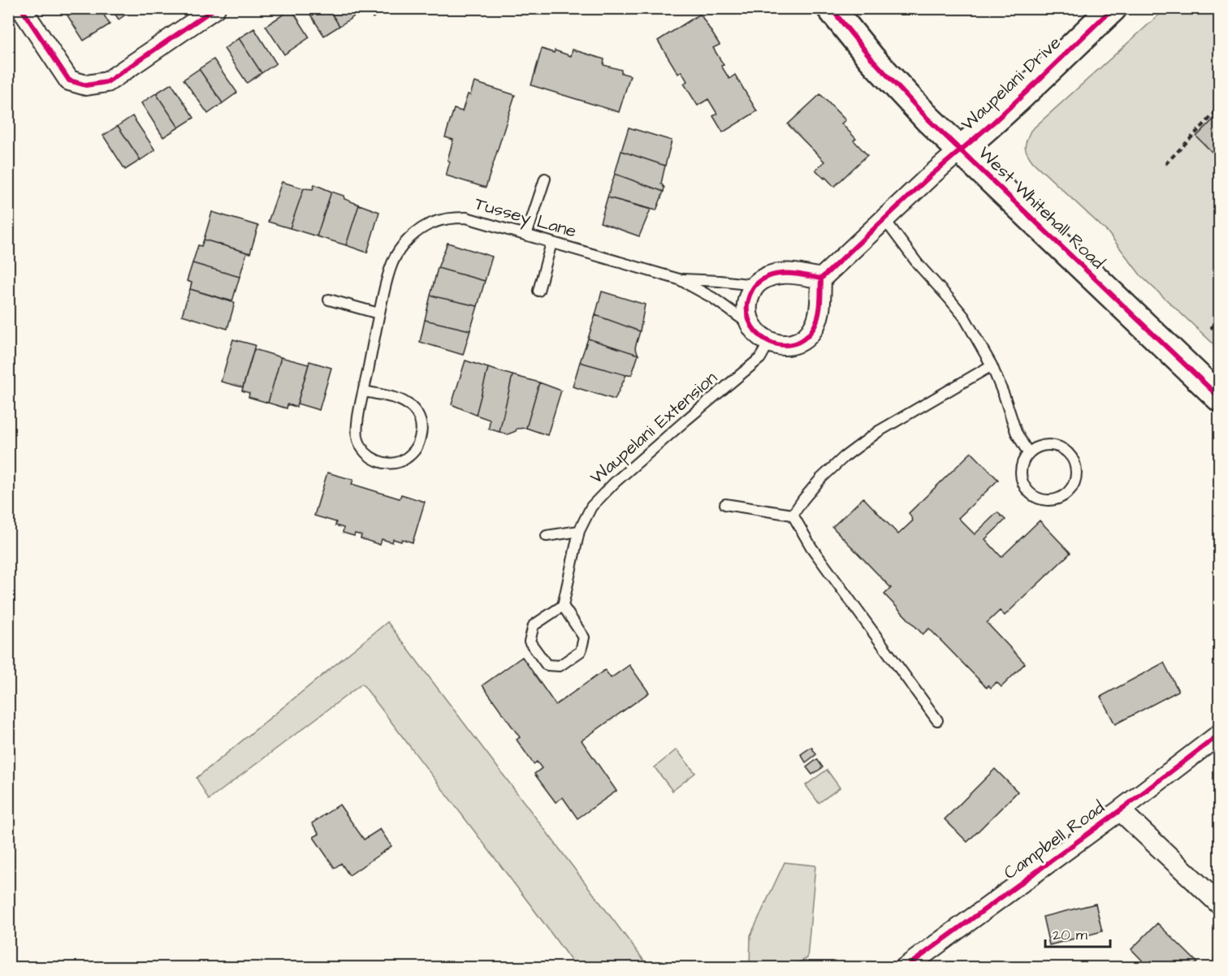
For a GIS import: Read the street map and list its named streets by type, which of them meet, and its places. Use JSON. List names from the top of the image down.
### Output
{
  "streets": {
    "main road": ["Waupelani Drive", "West Whitehall Road"],
    "street": ["Campbell Road"],
    "lane": ["Tussey Lane", "Waupelani Extension"]
  },
  "crossings": [
    ["Waupelani Drive", "West Whitehall Road"],
    ["Waupelani Drive", "Tussey Lane"],
    ["Waupelani Drive", "Waupelani Extension"],
    ["Tussey Lane", "Waupelani Extension"]
  ],
  "scale_bar": "20 m"
}
